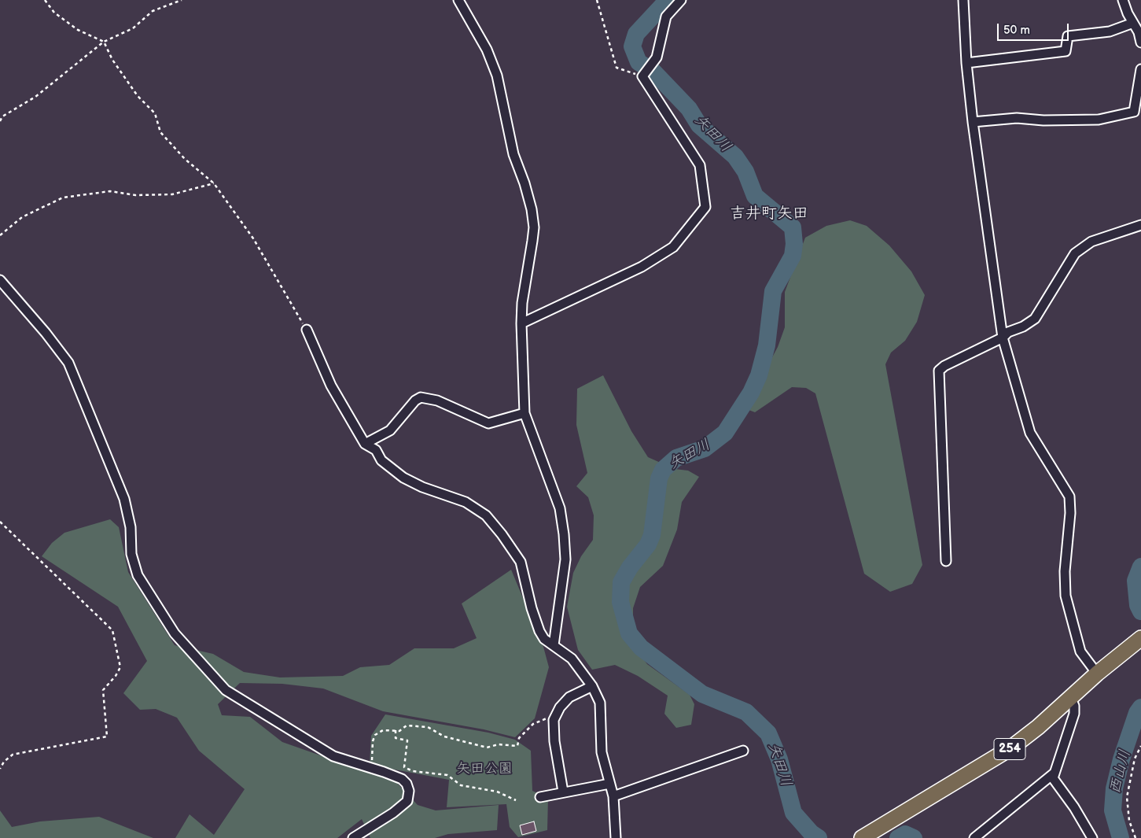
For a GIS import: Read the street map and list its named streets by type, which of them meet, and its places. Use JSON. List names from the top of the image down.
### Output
{
  "streets": {
    "highway": ["254"]
  },
  "districts": ["吉井町矢田"],
  "water": ["矢田川", "西山川"],
  "parks": ["矢田公園"],
  "scale_bar": "50 m"
}
